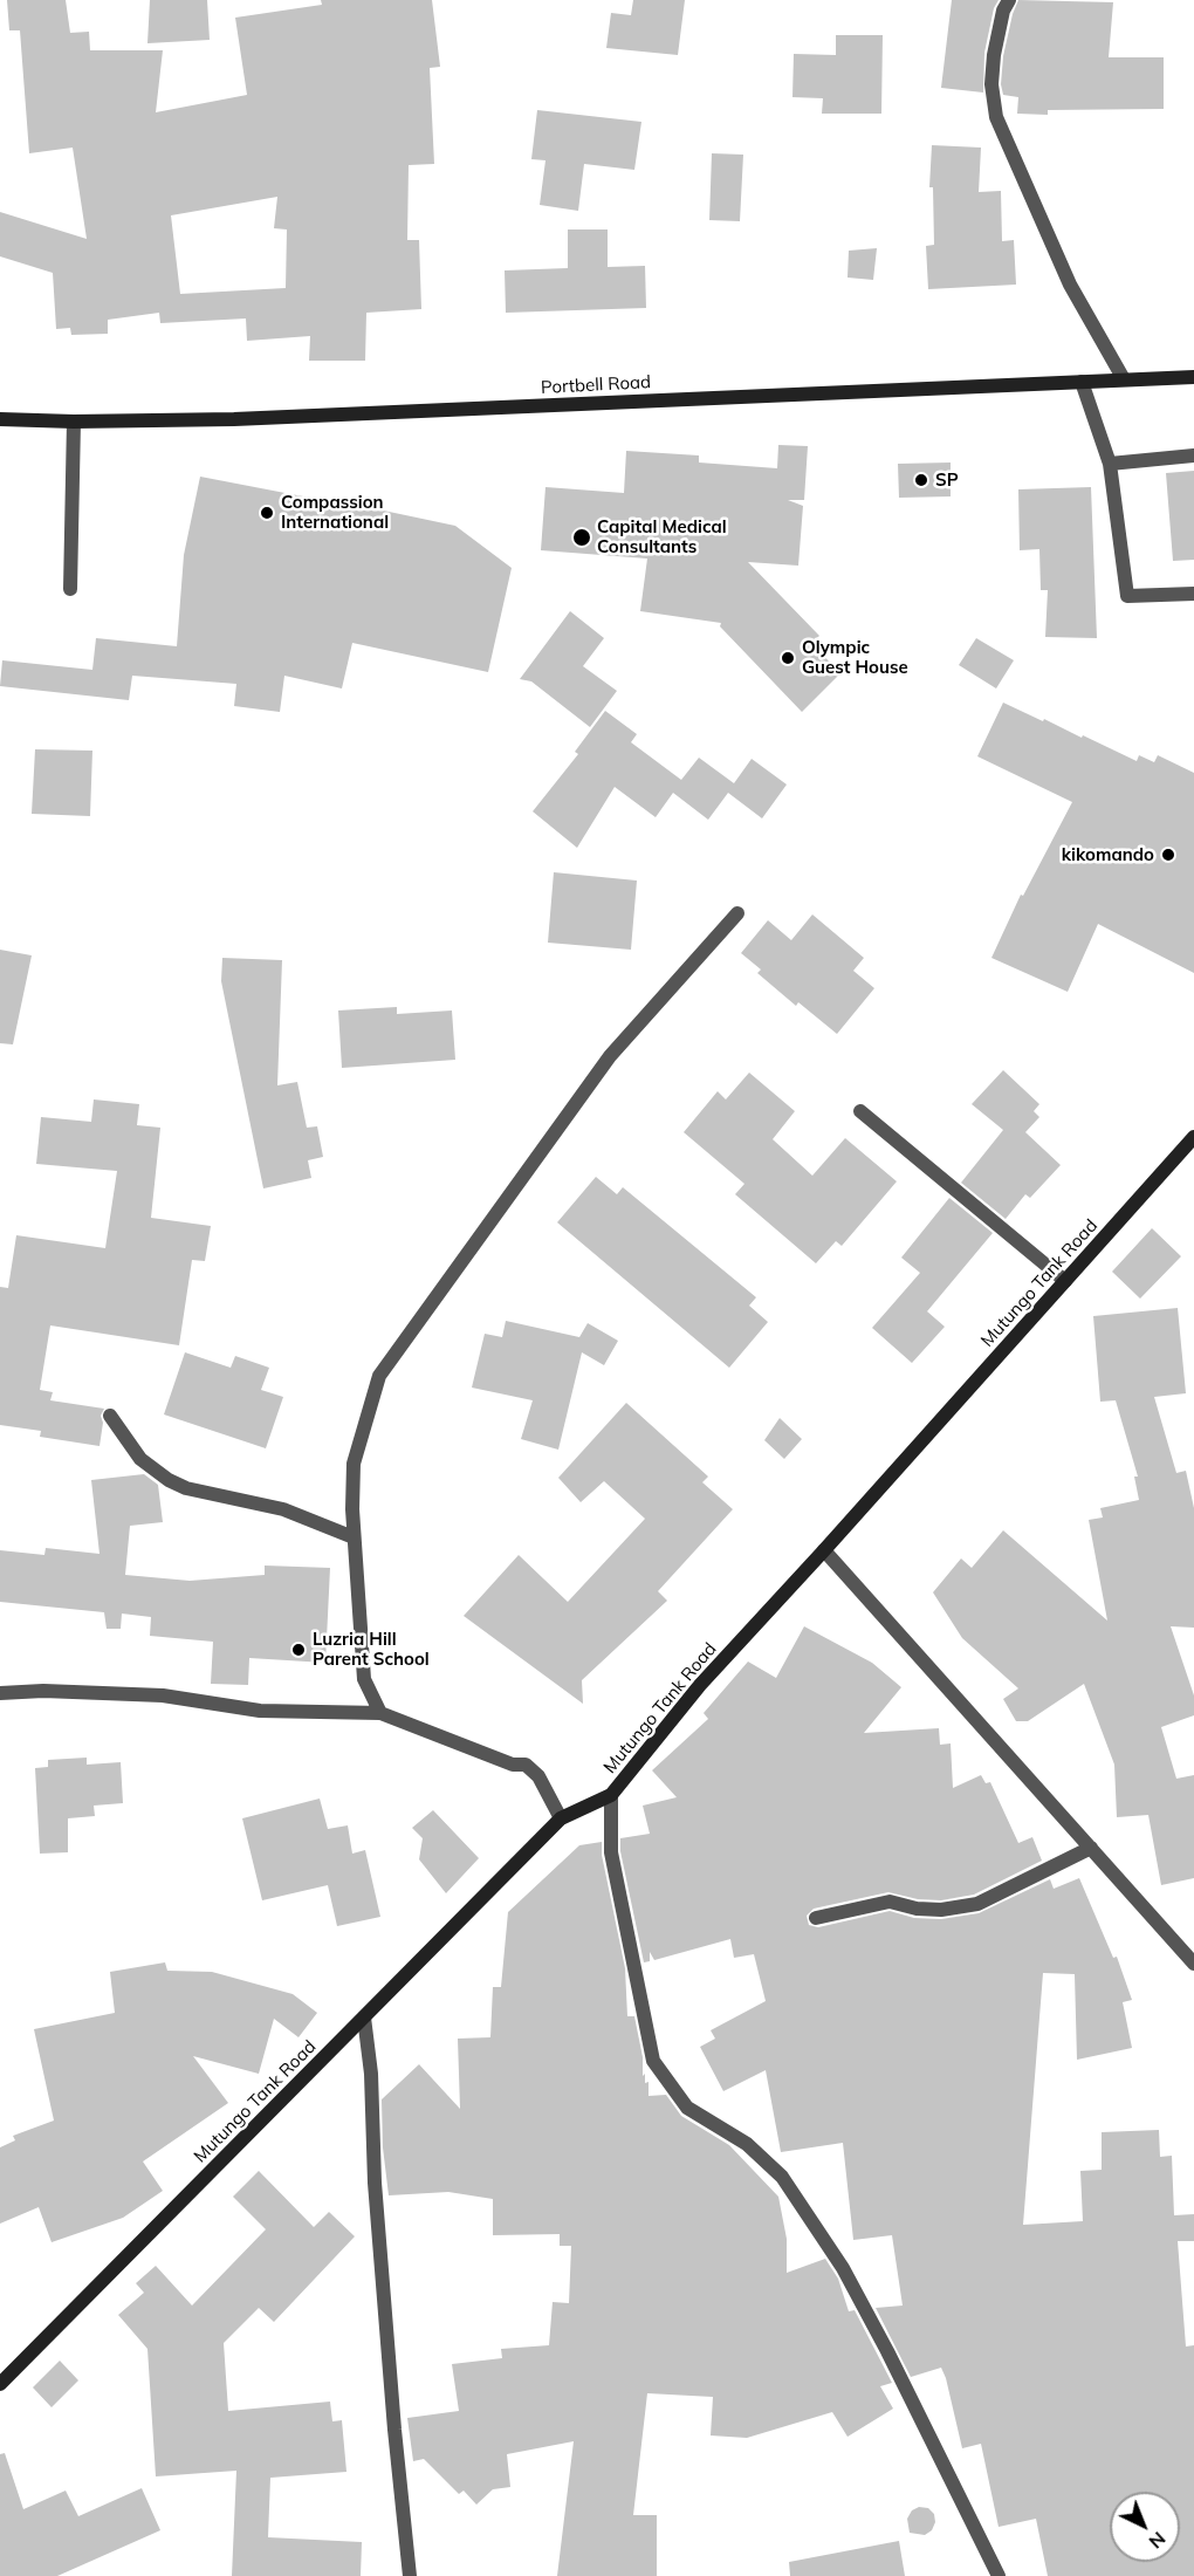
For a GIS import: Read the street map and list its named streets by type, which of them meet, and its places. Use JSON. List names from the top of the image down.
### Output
{
  "streets": {
    "street": ["Portbell Road", "Mutungo Tank Road"]
  },
  "places": [
    "SP",
    "Compassion International",
    "Capital Medical Consultants",
    "Olympic Guest House",
    "kikomando",
    "Luzria Hill Parent School"
  ],
  "north": "bottom right"
}
